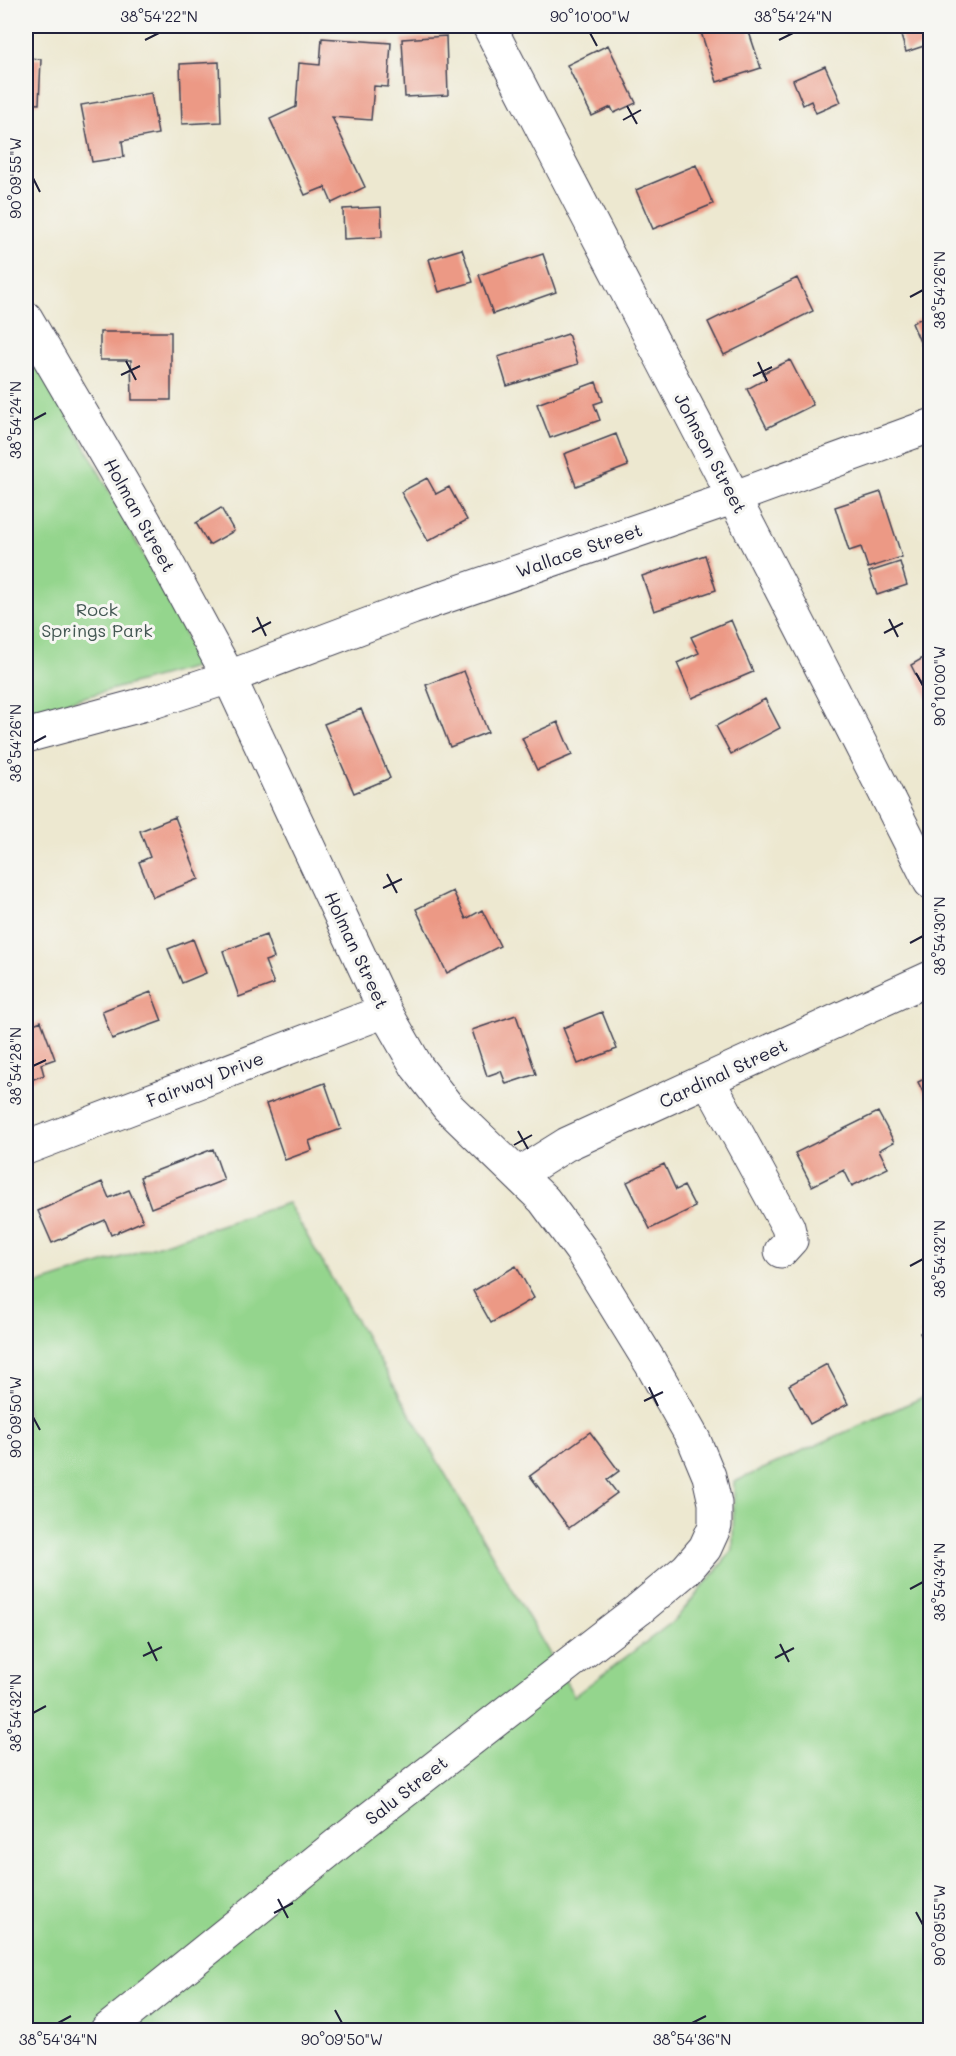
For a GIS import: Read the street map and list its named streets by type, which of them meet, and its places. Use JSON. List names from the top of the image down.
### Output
{
  "streets": {
    "street": [
      "Johnson Street",
      "Holman Street",
      "Wallace Street",
      "Cardinal Street",
      "Fairway Drive",
      "Salu Street"
    ]
  },
  "crossings": [
    ["Johnson Street", "Wallace Street"],
    ["Holman Street", "Wallace Street"],
    ["Holman Street", "Cardinal Street"],
    ["Holman Street", "Fairway Drive"],
    ["Holman Street", "Salu Street"]
  ],
  "parks": ["Rock Springs Park"],
  "coordinates": [
    "38°54'22\"N",
    "90°10'00\"W",
    "38°54'24\"N",
    "90°09'55\"W",
    "38°54'26\"N",
    "38°54'30\"N",
    "38°54'28\"N",
    "38°54'32\"N",
    "90°09'50\"W",
    "38°54'34\"N",
    "38°54'36\"N"
  ]
}
